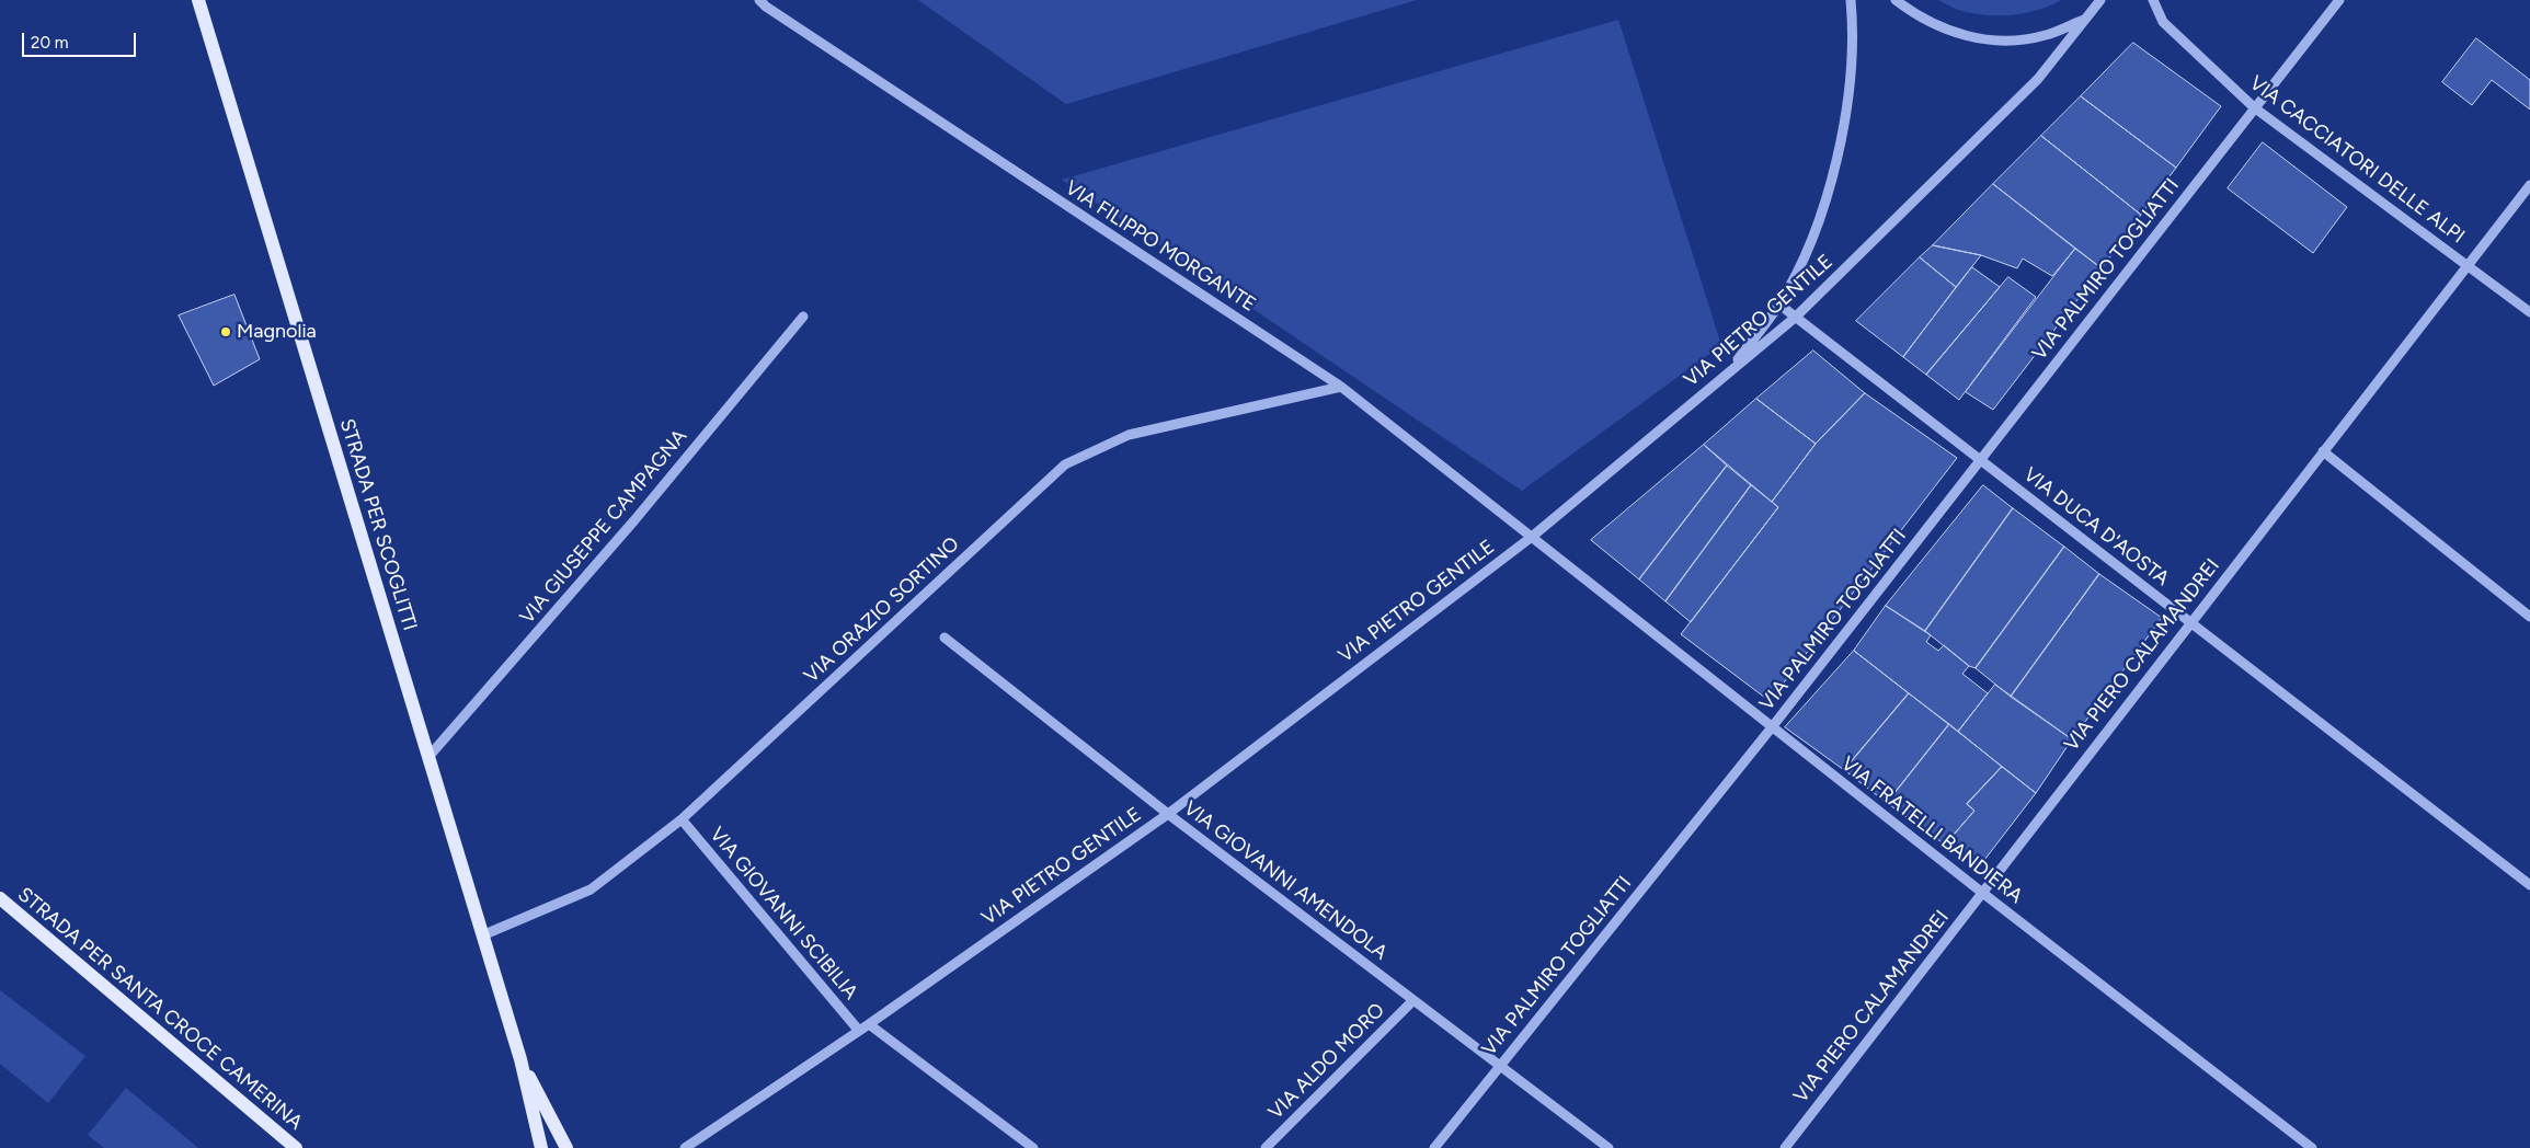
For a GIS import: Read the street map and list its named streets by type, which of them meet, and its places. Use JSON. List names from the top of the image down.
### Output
{
  "streets": {
    "main road": ["STRADA PER SCOGLITTI", "STRADA PER SANTA CROCE CAMERINA"],
    "street": [
      "VIA CACCIATORI DELLE ALPI",
      "VIA FILIPPO MORGANTE",
      "VIA PALMIRO TOGLIATTI",
      "VIA PIETRO GENTILE",
      "VIA GIUSEPPE CAMPAGNA",
      "VIA DUCA D'AOSTA",
      "VIA ORAZIO SORTINO",
      "VIA PIERO CALAMANDREI",
      "VIA FRATELLI BANDIERA",
      "VIA GIOVANNI AMENDOLA",
      "VIA GIOVANNI SCIBILIA",
      "VIA ALDO MORO"
    ]
  },
  "crossings": [
    ["VIA CACCIATORI DELLE ALPI", "VIA PALMIRO TOGLIATTI"],
    ["VIA CACCIATORI DELLE ALPI", "VIA PIERO CALAMANDREI"],
    ["VIA FILIPPO MORGANTE", "VIA PIETRO GENTILE"],
    ["VIA FILIPPO MORGANTE", "VIA ORAZIO SORTINO"],
    ["VIA FILIPPO MORGANTE", "VIA FRATELLI BANDIERA"],
    ["VIA PALMIRO TOGLIATTI", "VIA DUCA D'AOSTA"],
    ["VIA PALMIRO TOGLIATTI", "VIA FRATELLI BANDIERA"],
    ["VIA PALMIRO TOGLIATTI", "VIA GIOVANNI AMENDOLA"],
    ["VIA PIETRO GENTILE", "VIA DUCA D'AOSTA"],
    ["VIA PIETRO GENTILE", "VIA FRATELLI BANDIERA"],
    ["VIA PIETRO GENTILE", "VIA GIOVANNI AMENDOLA"],
    ["VIA PIETRO GENTILE", "VIA GIOVANNI SCIBILIA"],
    ["STRADA PER SCOGLITTI", "VIA GIUSEPPE CAMPAGNA"],
    ["STRADA PER SCOGLITTI", "VIA ORAZIO SORTINO"],
    ["VIA DUCA D'AOSTA", "VIA PIERO CALAMANDREI"],
    ["VIA ORAZIO SORTINO", "VIA GIOVANNI SCIBILIA"],
    ["VIA PIERO CALAMANDREI", "VIA FRATELLI BANDIERA"],
    ["VIA GIOVANNI AMENDOLA", "VIA ALDO MORO"]
  ],
  "places": ["Magnolia"],
  "scale_bar": "20 m"
}
